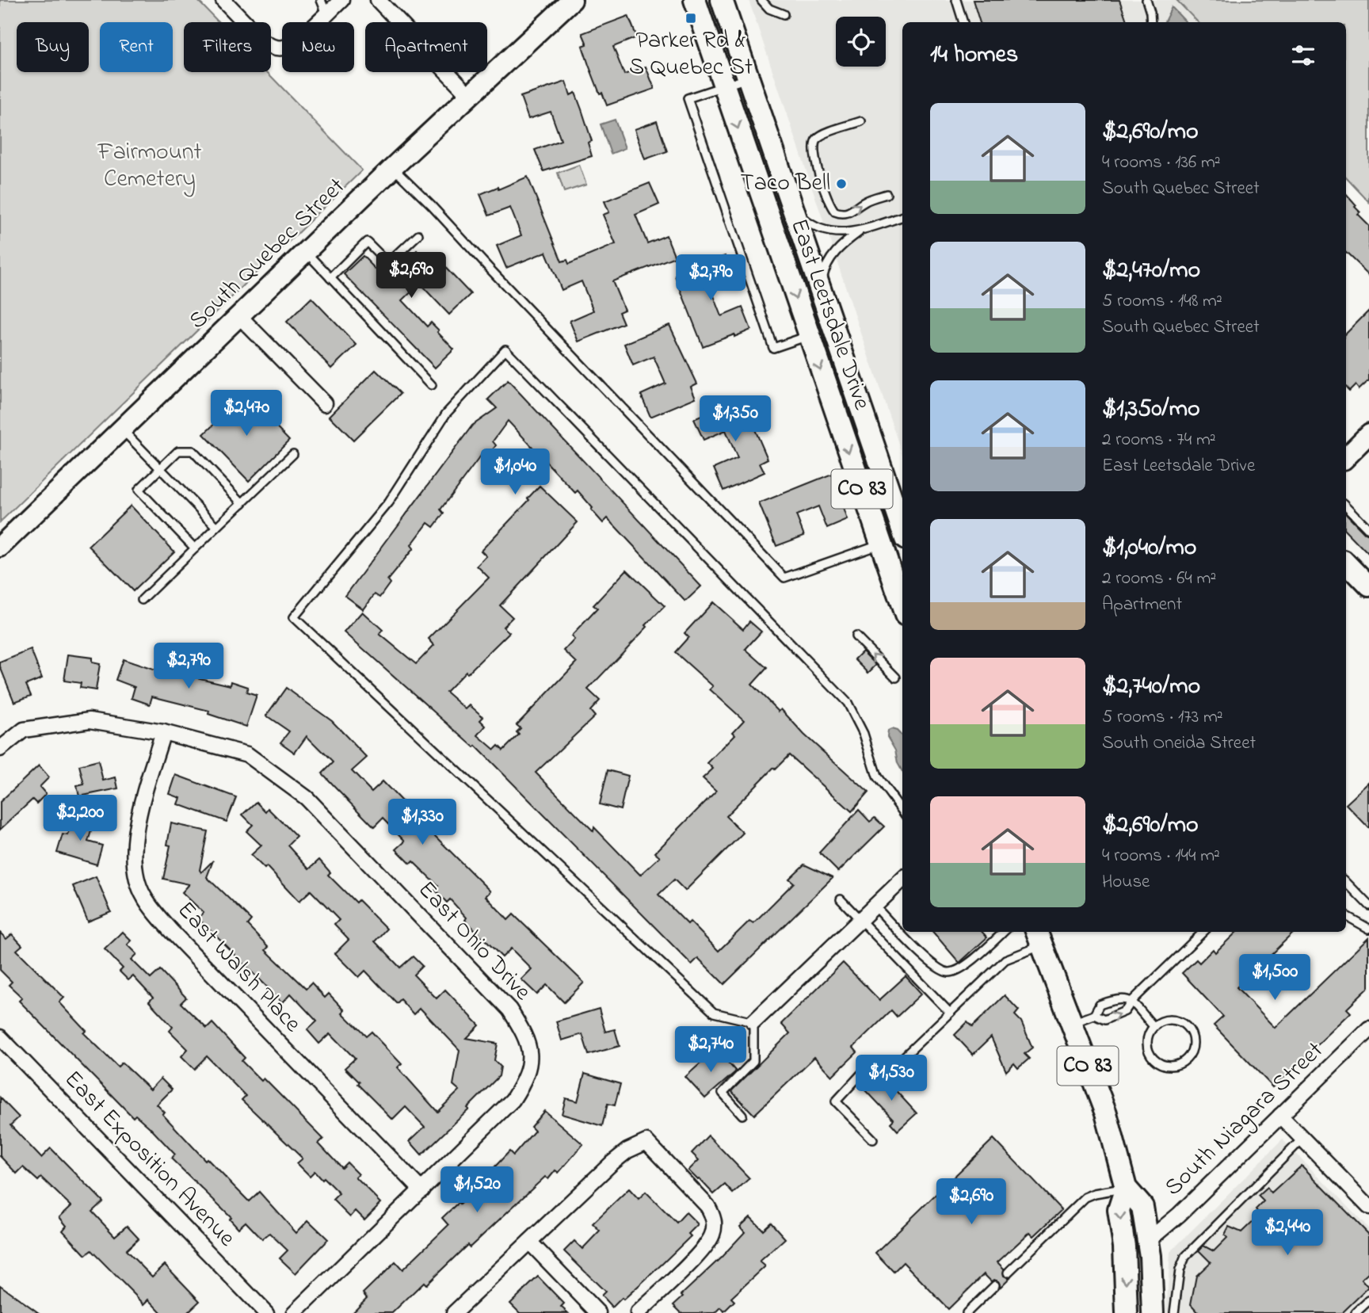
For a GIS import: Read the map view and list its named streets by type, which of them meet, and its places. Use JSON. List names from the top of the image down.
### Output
{
  "streets": {
    "main road": ["South Quebec Street", "East Leetsdale Drive", "CO 83"],
    "street": [
      "East Ohio Drive",
      "East Walsh Place",
      "South Niagara Street",
      "East Exposition Avenue"
    ]
  },
  "crossings": [
    ["CO 83", "South Niagara Street"],
    ["East Ohio Drive", "East Walsh Place"]
  ],
  "parks": ["Fairmount Cemetery"],
  "places": {
    "transit": ["Parker Rd & S Quebec St"],
    "other": ["Taco Bell"]
  },
  "page": {
    "chip": [
      "Buy",
      "Rent",
      "Filters",
      "New",
      "Apartment"
    ],
    "heading": "14 homes",
    "list": [
      {
        "name": "$2,690/mo",
        "note": "4 rooms · 136 m² · South Quebec Street"
      },
      {
        "name": "$2,470/mo",
        "note": "5 rooms · 148 m² · South Quebec Street"
      },
      {
        "name": "$1,350/mo",
        "note": "2 rooms · 74 m² · East Leetsdale Drive"
      },
      {
        "name": "$1,040/mo",
        "note": "2 rooms · 64 m² · Apartment"
      },
      {
        "name": "$2,740/mo",
        "note": "5 rooms · 173 m² · South Oneida Street"
      },
      {
        "name": "$2,690/mo",
        "note": "4 rooms · 144 m² · House"
      }
    ],
    "price": [
      "$2,690",
      "$2,790",
      "$2,470",
      "$1,350",
      "$1,040",
      "$2,790",
      "$2,200",
      "$1,330",
      "$1,500",
      "$2,740",
      "$1,530",
      "$1,520",
      "$2,690",
      "$2,440"
    ]
  }
}
